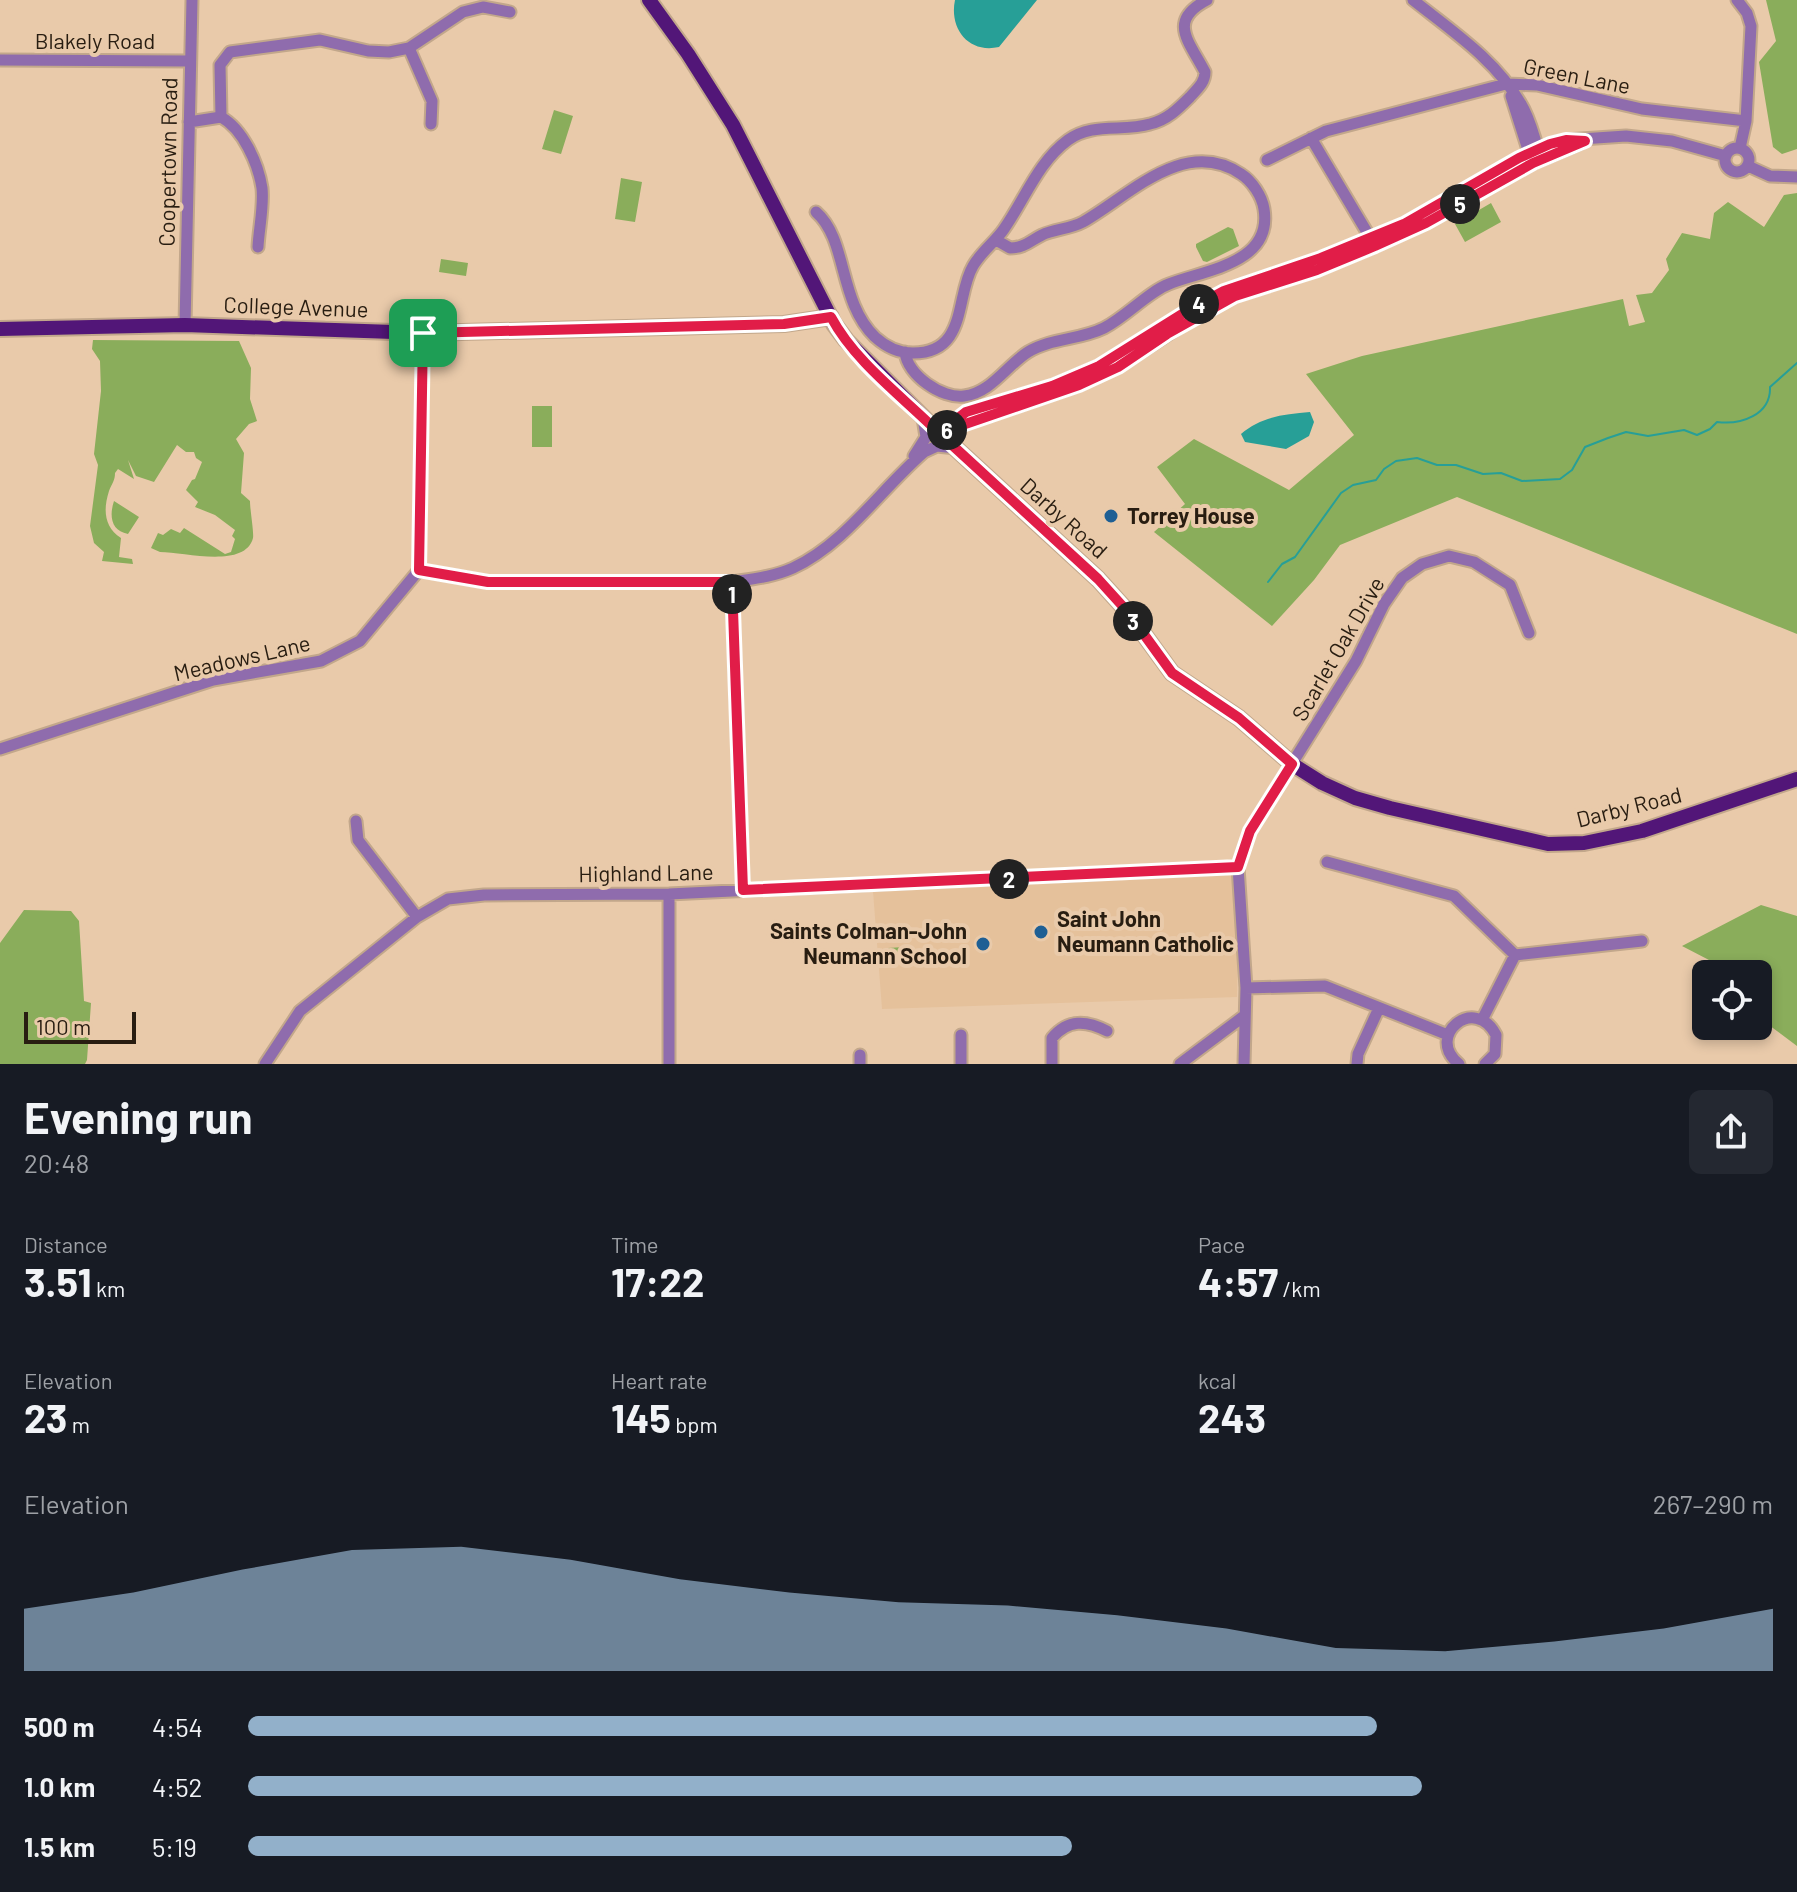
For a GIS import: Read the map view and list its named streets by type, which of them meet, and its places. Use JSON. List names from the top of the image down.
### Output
{
  "streets": {
    "main road": ["College Avenue", "Darby Road"],
    "street": [
      "Blakely Road",
      "Green Lane",
      "Coopertown Road",
      "Scarlet Oak Drive",
      "Meadows Lane",
      "Highland Lane"
    ]
  },
  "crossings": [
    ["Blakely Road", "Coopertown Road"],
    ["Coopertown Road", "College Avenue"],
    ["College Avenue", "Darby Road"],
    ["Darby Road", "Scarlet Oak Drive"],
    ["Scarlet Oak Drive", "Highland Lane"]
  ],
  "places": ["Torrey House", "Saint John Neumann Catholic", "Saints Colman-John Neumann School"],
  "scale_bar": "100 m",
  "page": {
    "pins": [
      "5",
      "4",
      "6",
      "1",
      "3",
      "2"
    ],
    "scale": "100 m",
    "heading": ["Evening run", "20:48"],
    "stats": [
      ["Distance", "3.51 km"],
      ["Time", "17:22"],
      ["Pace", "4:57 /km"],
      ["Elevation", "23 m"],
      ["Heart rate", "145 bpm"],
      ["kcal", "243"]
    ],
    "chart": ["Elevation", "267–290 m"],
    "list": [
      {
        "name": "500 m",
        "note": "4:54"
      },
      {
        "name": "1.0 km",
        "note": "4:52"
      },
      {
        "name": "1.5 km",
        "note": "5:19"
      }
    ]
  }
}
